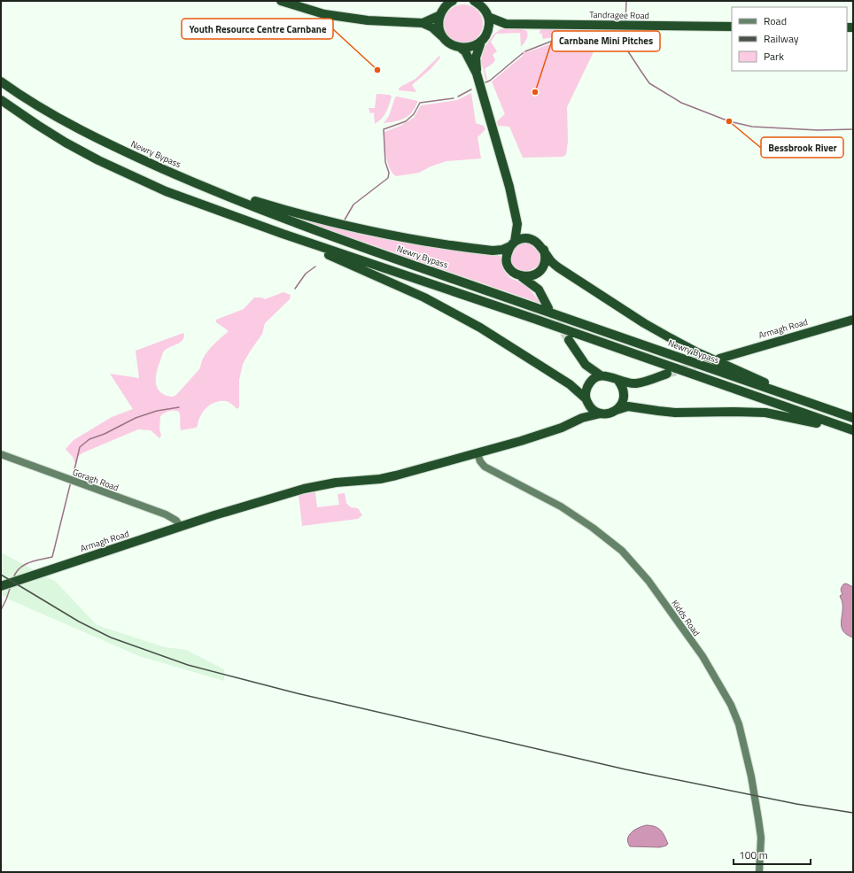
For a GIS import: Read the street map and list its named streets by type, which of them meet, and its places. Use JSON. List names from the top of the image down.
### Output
{
  "streets": {
    "highway": ["Tandragee Road", "Newry Bypass", "Armagh Road"],
    "street": ["Goragh Road", "Kidds Road"]
  },
  "crossings": [
    ["Armagh Road", "Goragh Road"],
    ["Armagh Road", "Kidds Road"]
  ],
  "places": ["Youth Resource Centre Carnbane", "Carnbane Mini Pitches", "Bessbrook River"],
  "legend": ["Road", "Railway", "Park"],
  "scale_bar": "100 m"
}
